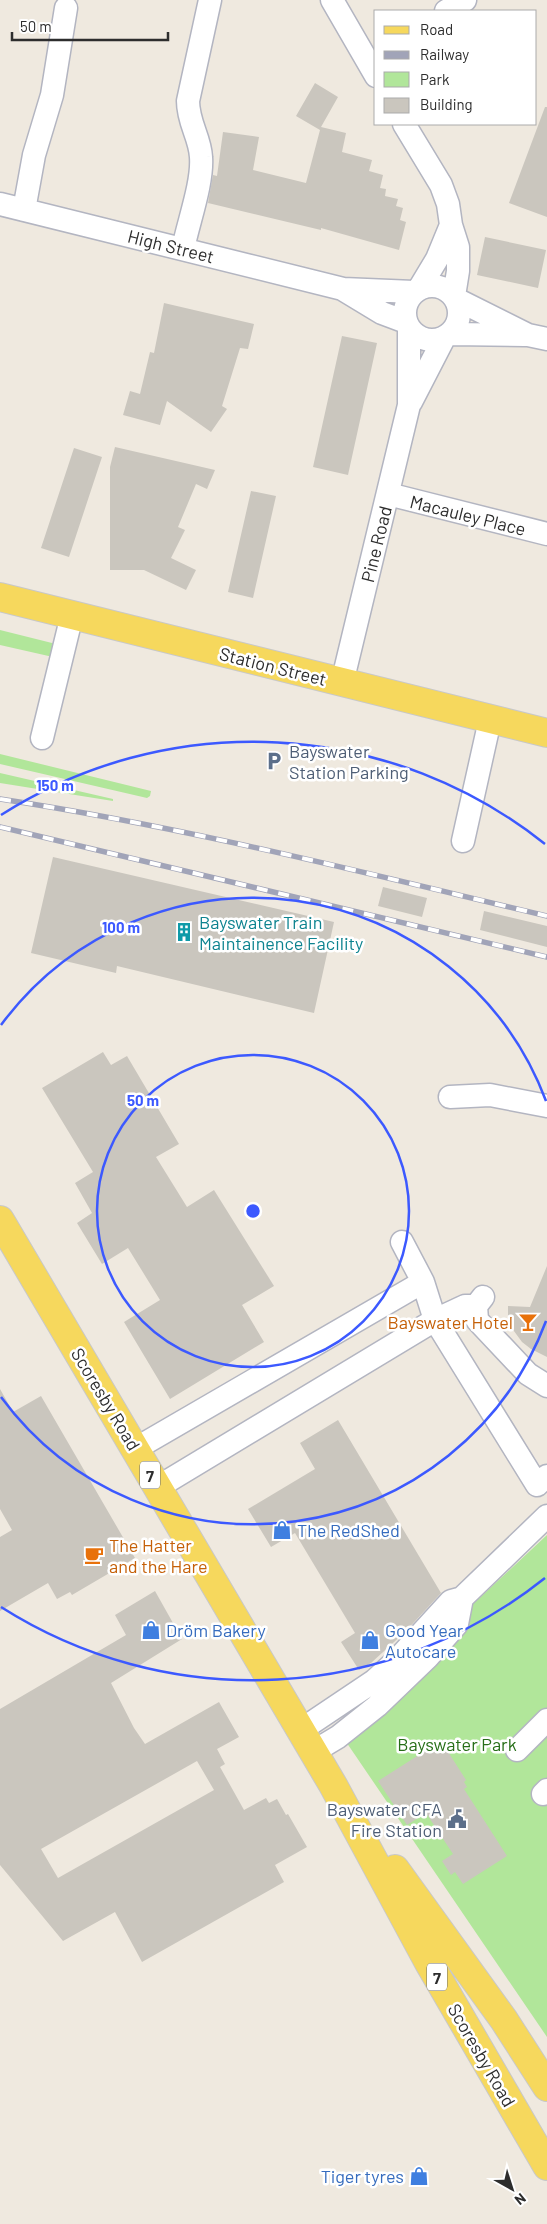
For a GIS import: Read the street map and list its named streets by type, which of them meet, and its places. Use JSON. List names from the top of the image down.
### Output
{
  "streets": {
    "main road": ["Station Street", "Scoresby Road", "7"],
    "street": ["High Street", "Macauley Place", "Pine Road"]
  },
  "crossings": [
    ["High Street", "Pine Road"],
    ["Macauley Place", "Pine Road"],
    ["Pine Road", "Station Street"]
  ],
  "parks": ["Bayswater Park"],
  "places": {
    "parking": ["Bayswater Station Parking"],
    "building": ["Bayswater Train Maintainence Facility"],
    "bar": ["Bayswater Hotel"],
    "shop": [
      "The RedShed",
      "Dröm Bakery",
      "Good Year Autocare",
      "Tiger tyres"
    ],
    "cafe": ["The Hatter and the Hare"],
    "public building": ["Bayswater CFA Fire Station"]
  },
  "legend": [
    "Road",
    "Railway",
    "Park",
    "Building"
  ],
  "scale_bar": "50 m",
  "north": "bottom right",
  "rings": ["150 m", "100 m", "50 m"]
}
